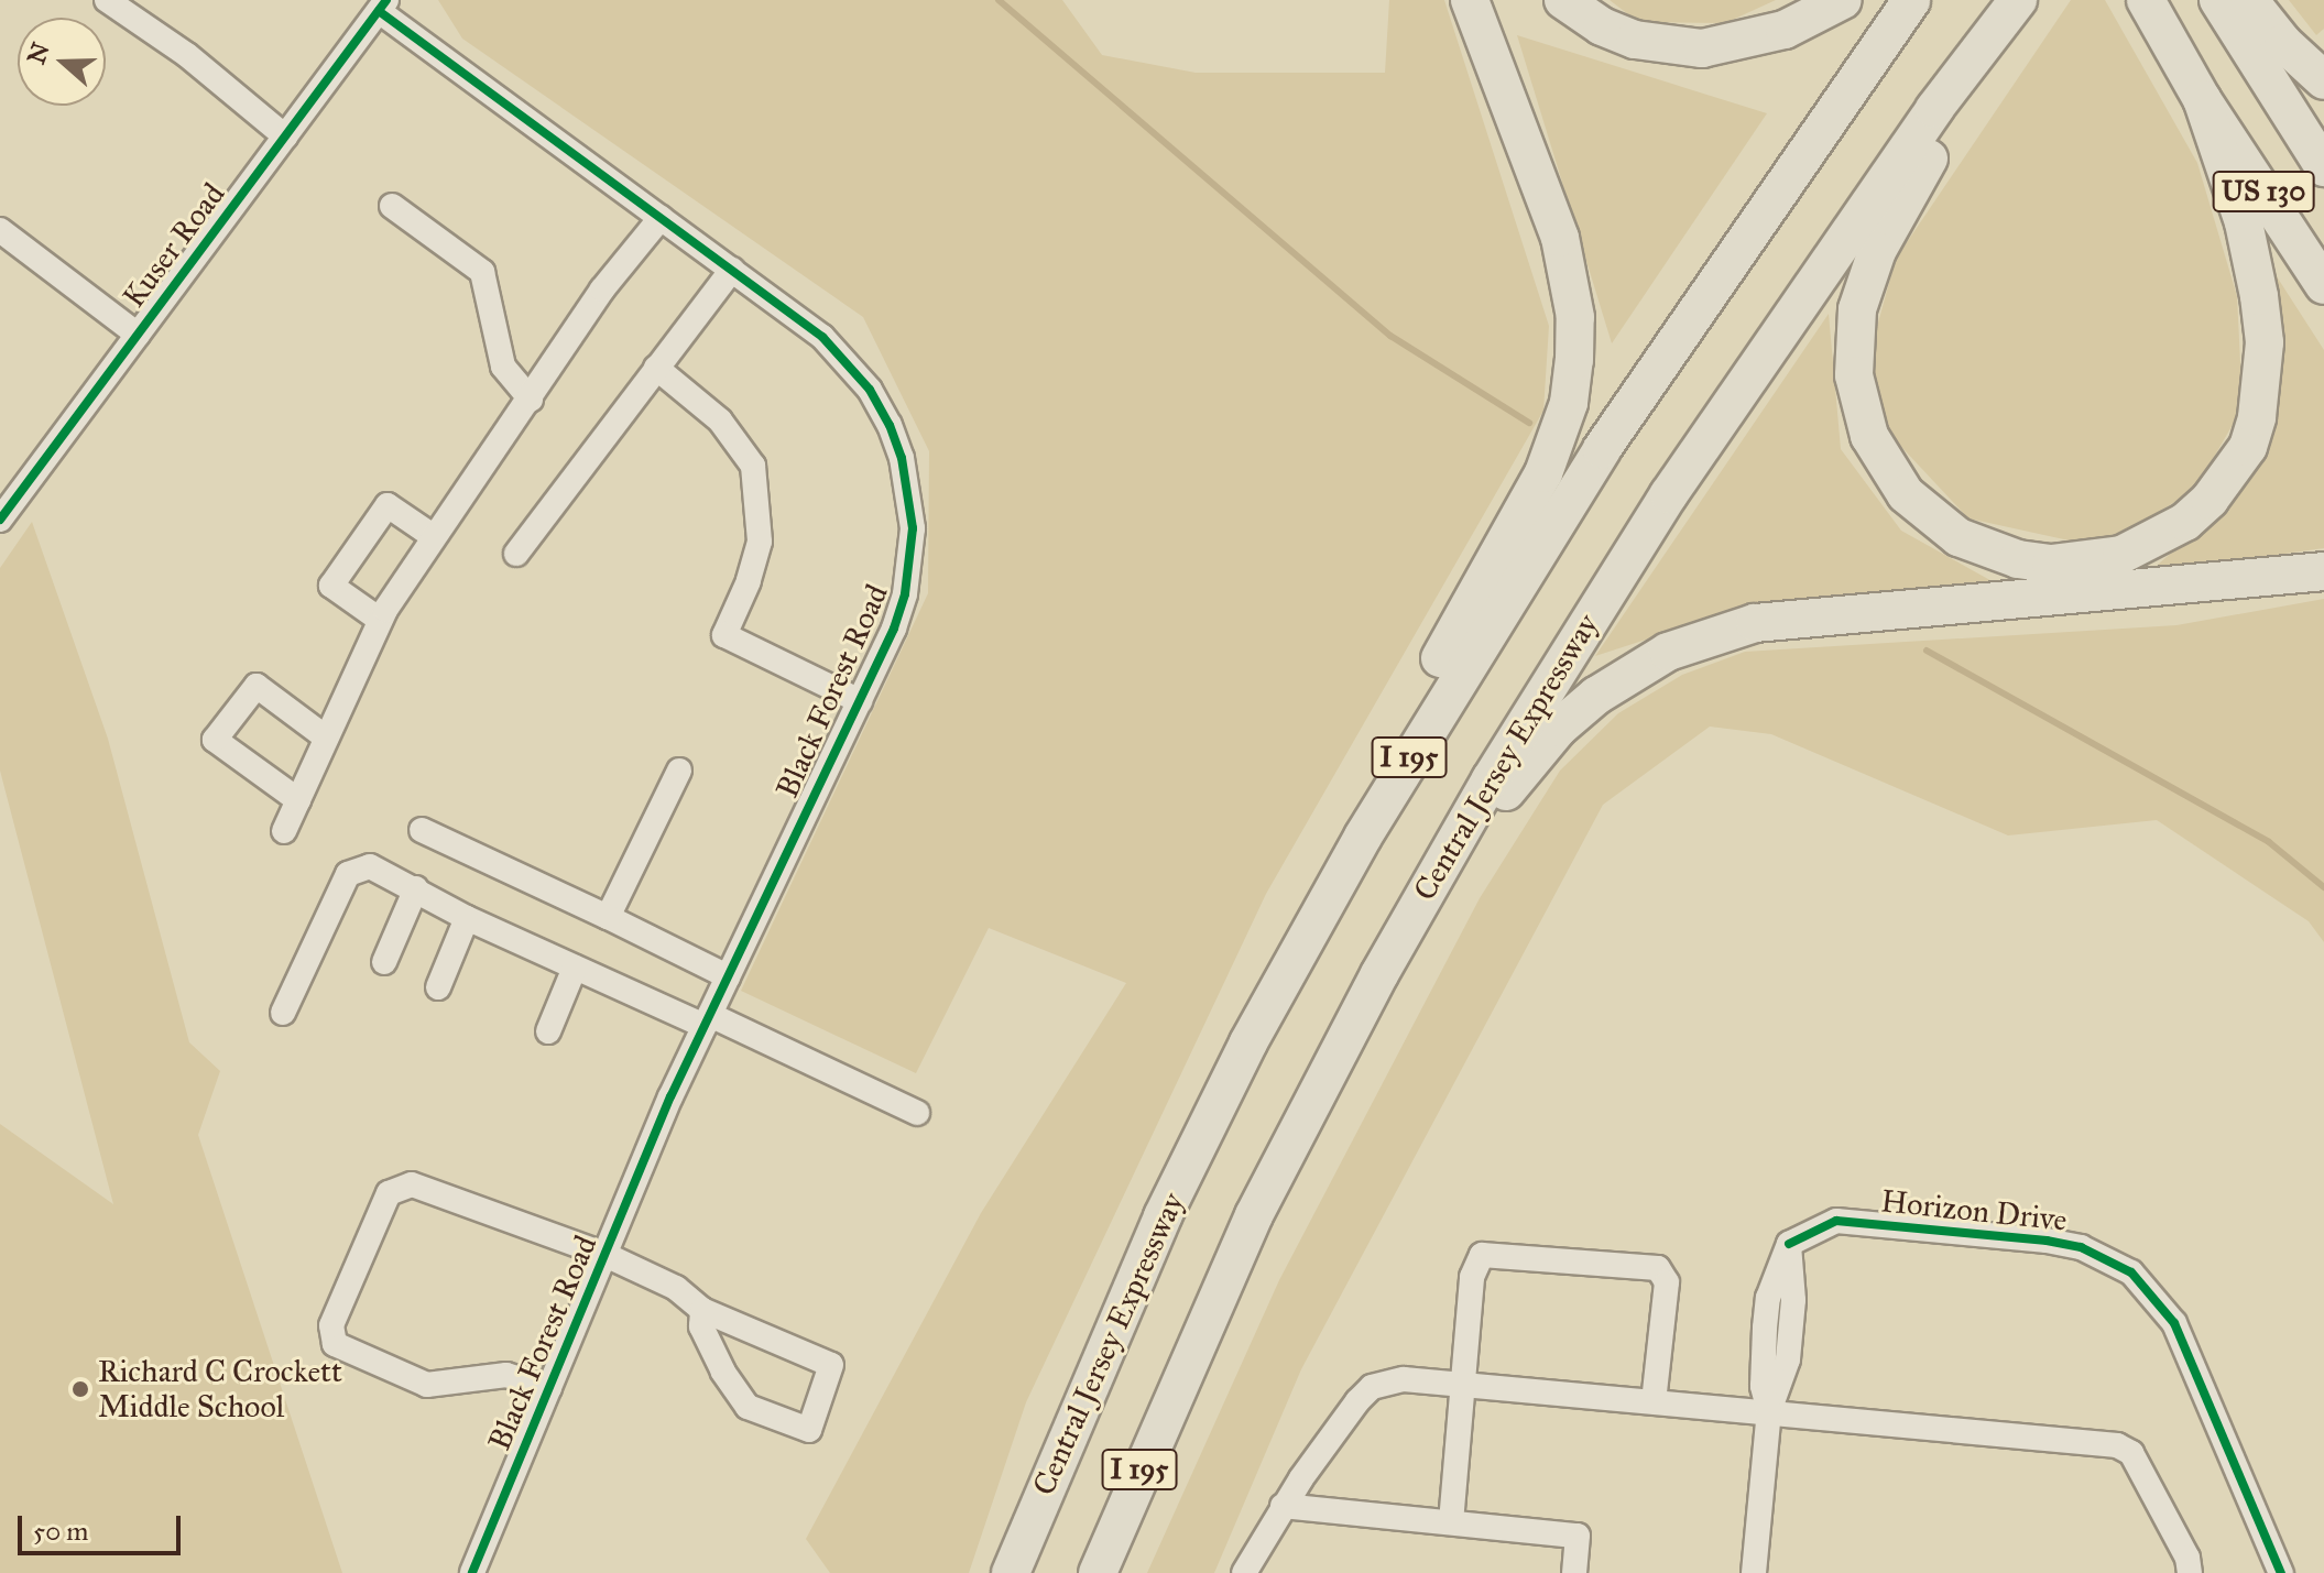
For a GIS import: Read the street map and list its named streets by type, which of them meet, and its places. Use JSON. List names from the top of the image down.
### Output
{
  "streets": {
    "highway": ["US 130", "I 195", "Central Jersey Expressway"],
    "street": ["Kuser Road", "Black Forest Road", "Horizon Drive"]
  },
  "crossings": [
    ["Kuser Road", "Black Forest Road"]
  ],
  "places": ["Richard C Crockett Middle School"],
  "scale_bar": "50 m",
  "north": "left"
}
